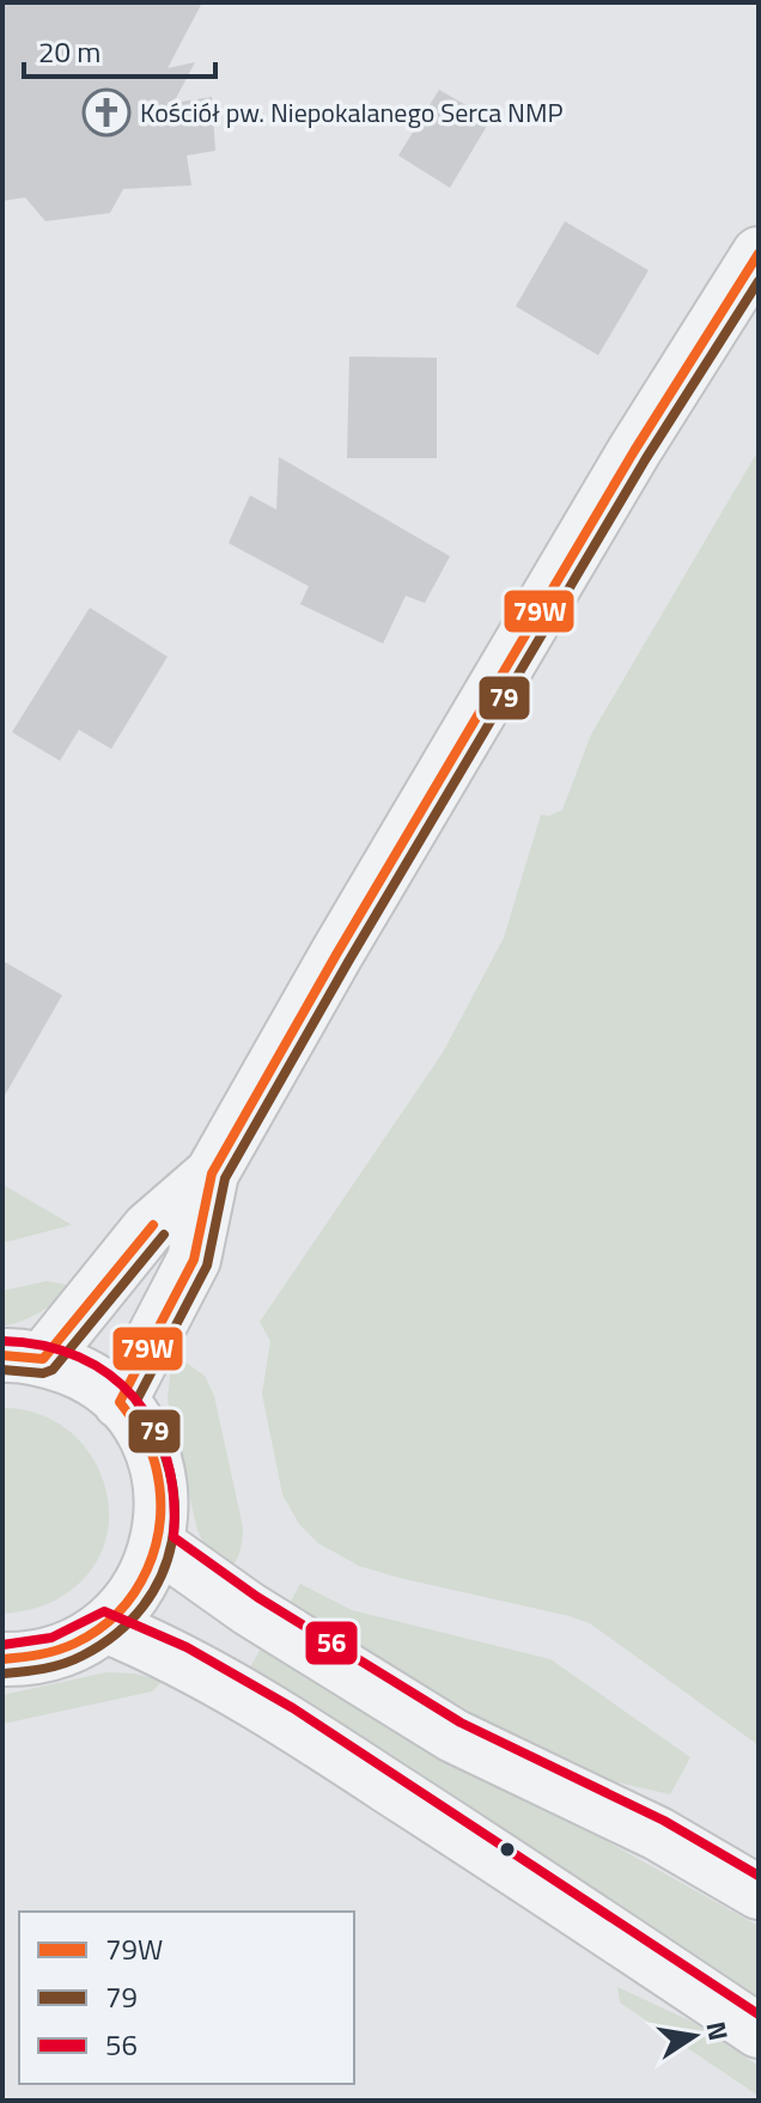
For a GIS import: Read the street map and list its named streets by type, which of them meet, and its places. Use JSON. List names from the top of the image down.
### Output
{
  "places": {
    "church": ["Kościół pw. Niepokalanego Serca NMP"]
  },
  "lines": ["transit line 79W", "transit line 79", "transit line 56"],
  "legend": ["79W", "79", "56"],
  "scale_bar": "20 m",
  "north": "right"
}
